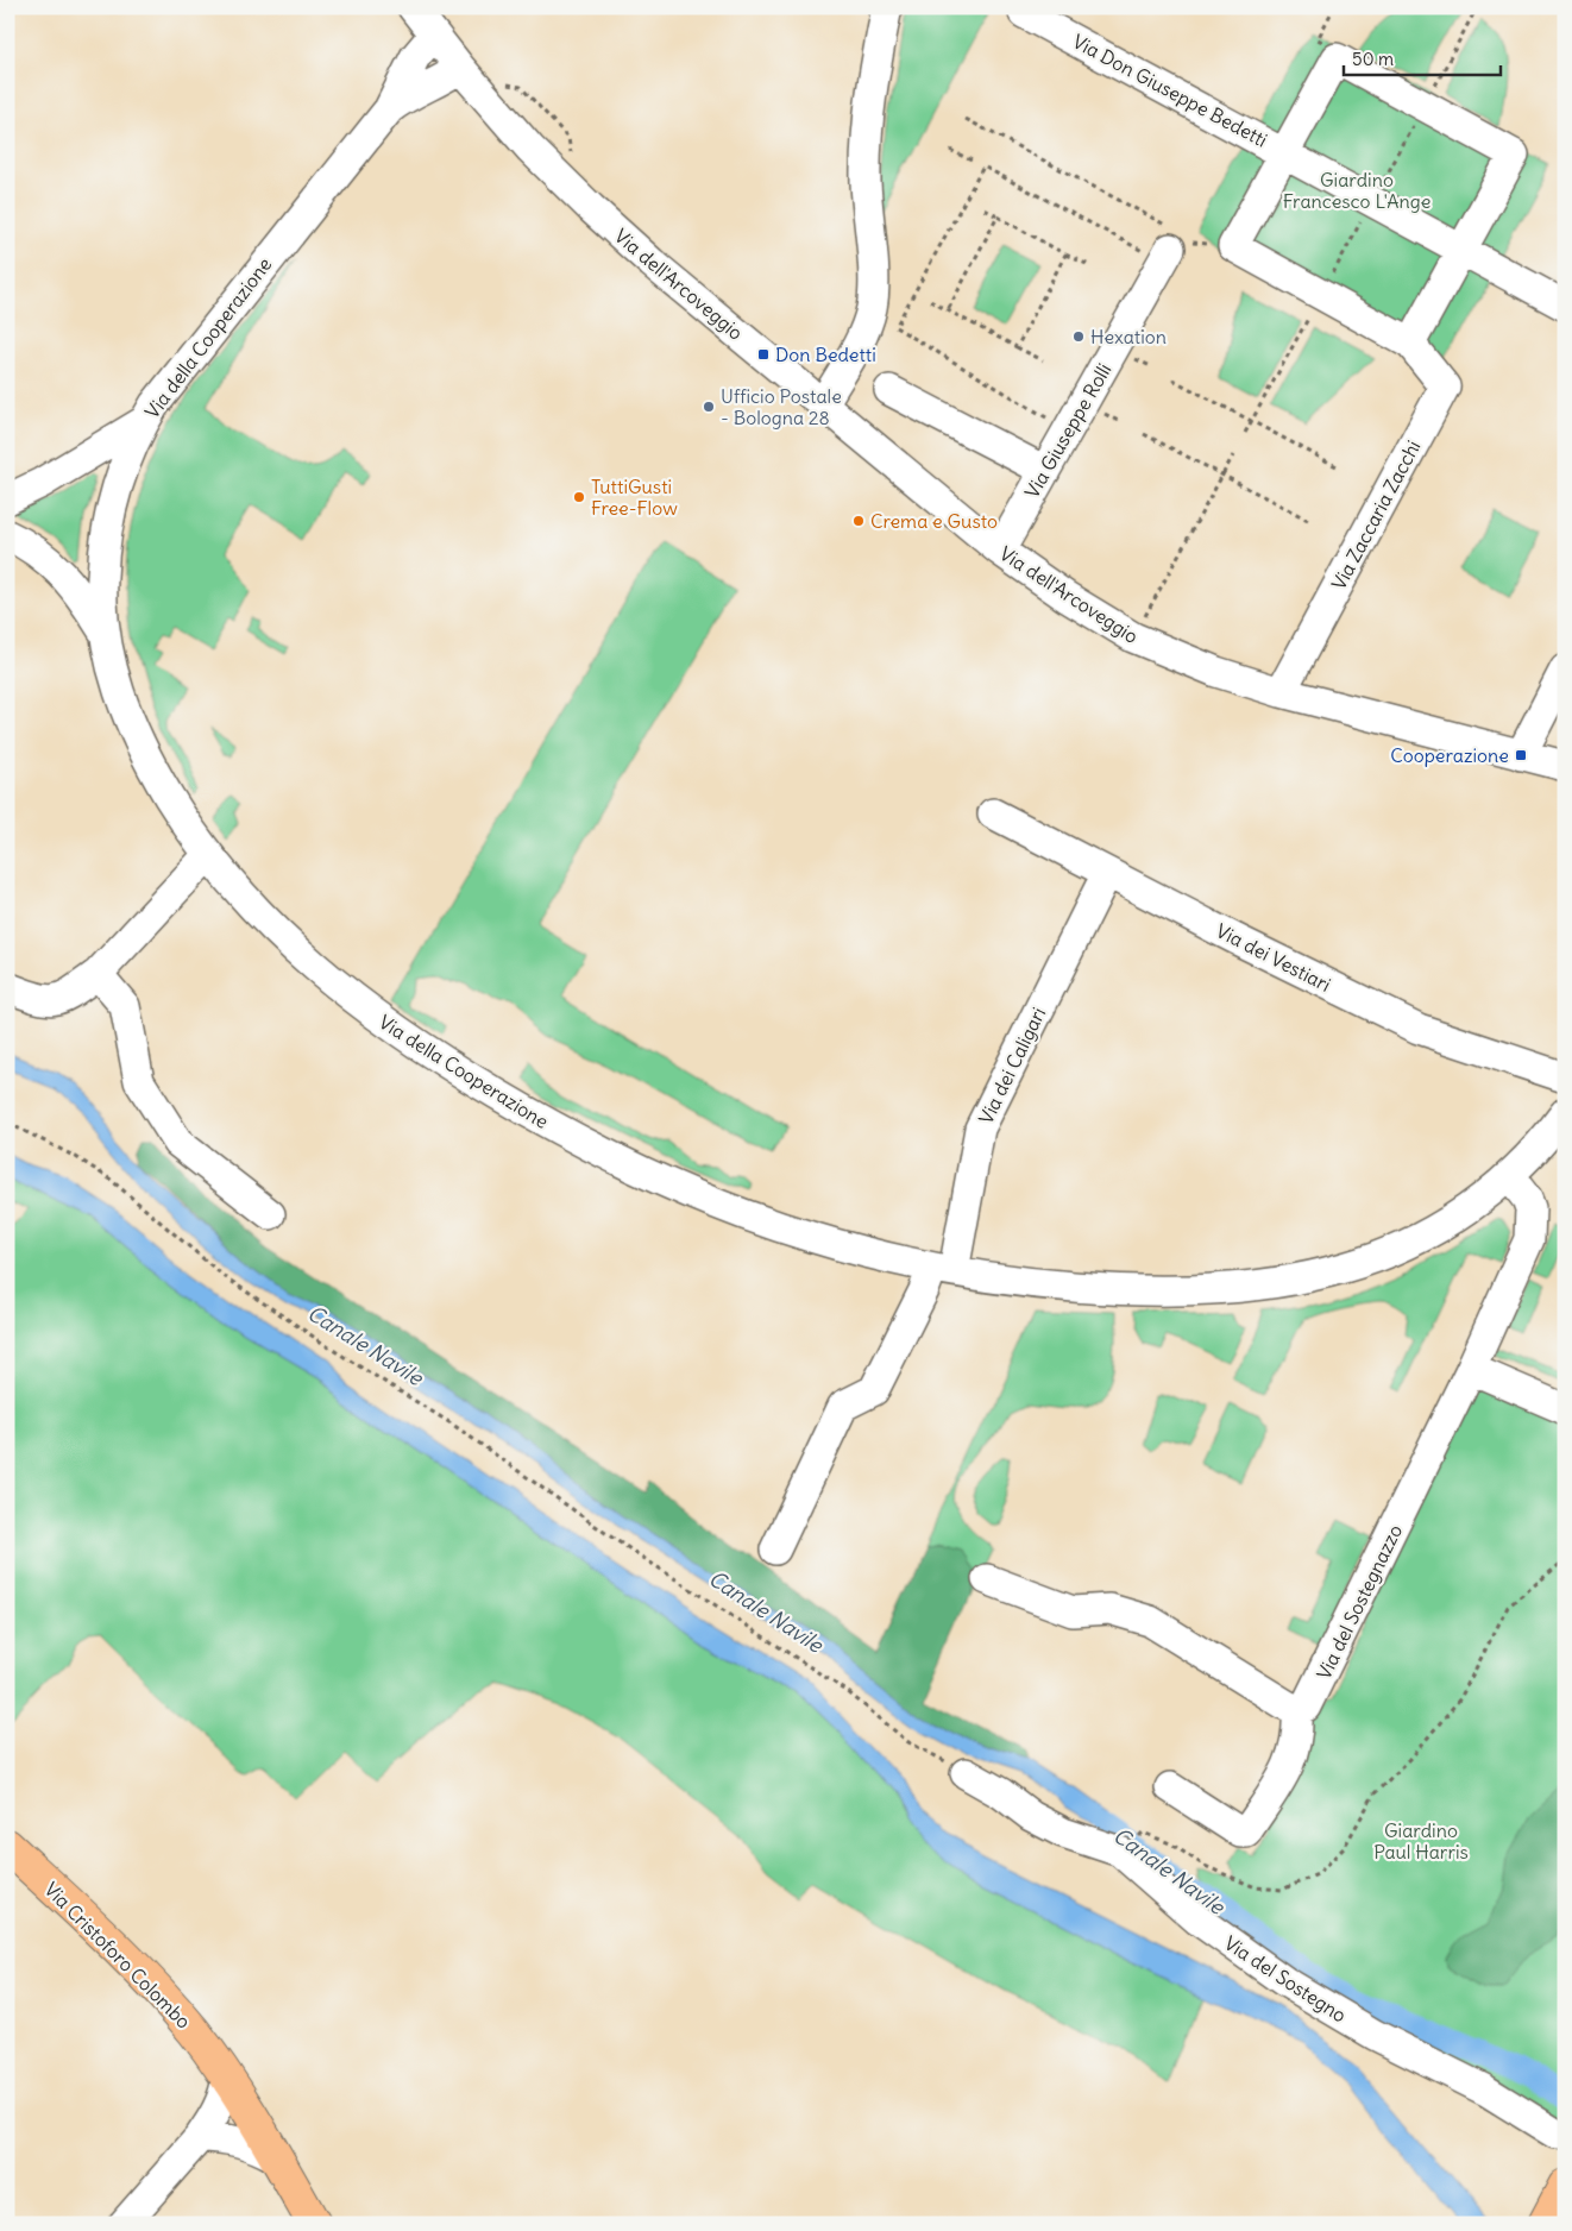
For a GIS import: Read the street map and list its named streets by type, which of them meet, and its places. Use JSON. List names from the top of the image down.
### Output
{
  "streets": {
    "main road": ["Via Cristoforo Colombo"],
    "street": [
      "Via Don Giuseppe Bedetti",
      "Via dell'Arcoveggio",
      "Via della Cooperazione",
      "Via Giuseppe Rolli",
      "Via Zaccaria Zacchi",
      "Via dei Vestiari",
      "Via dei Caligari",
      "Via del Sostegnazzo",
      "Via del Sostegno"
    ]
  },
  "crossings": [
    ["Via dell'Arcoveggio", "Via della Cooperazione"],
    ["Via dell'Arcoveggio", "Via Giuseppe Rolli"],
    ["Via dell'Arcoveggio", "Via Zaccaria Zacchi"],
    ["Via della Cooperazione", "Via dei Caligari"],
    ["Via della Cooperazione", "Via del Sostegnazzo"],
    ["Via dei Vestiari", "Via dei Caligari"]
  ],
  "water": ["Canale Navile"],
  "parks": ["Giardino Francesco L'Ange", "Giardino Paul Harris"],
  "places": {
    "other": [
      "Hexation",
      "Ufficio Postale - Bologna 28",
      "TuttiGusti Free-Flow",
      "Crema e Gusto"
    ],
    "transit": ["Don Bedetti", "Cooperazione"]
  },
  "scale_bar": "50 m"
}
